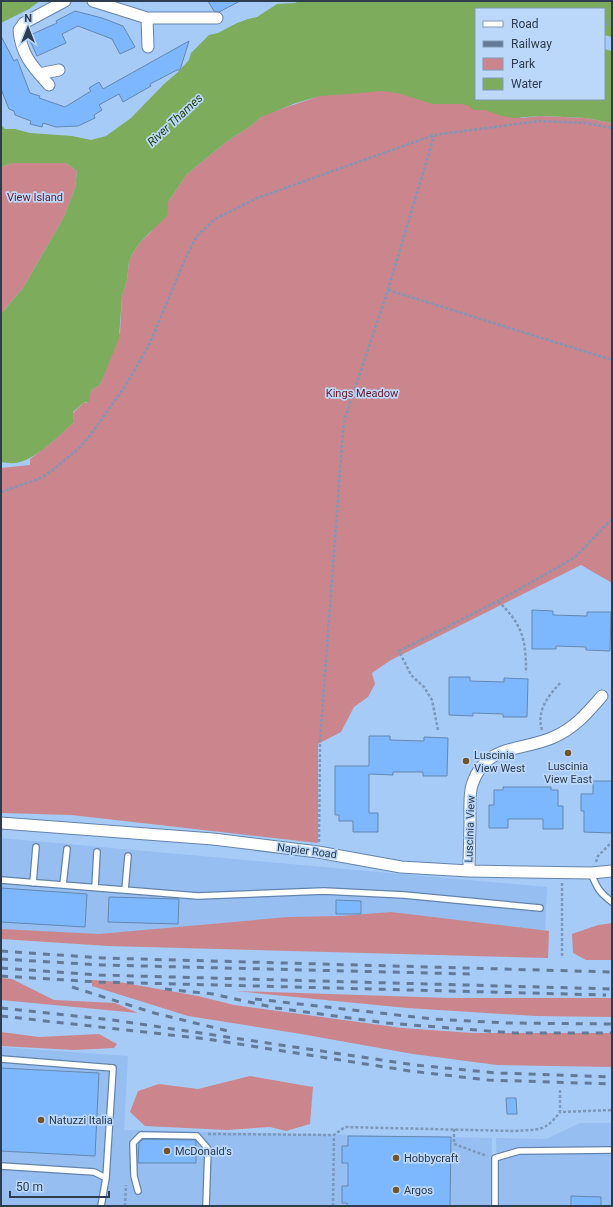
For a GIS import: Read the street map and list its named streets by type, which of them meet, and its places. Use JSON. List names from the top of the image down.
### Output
{
  "streets": {
    "street": ["Luscinia View", "Napier Road"]
  },
  "crossings": [
    ["Luscinia View", "Napier Road"]
  ],
  "water": ["River Thames"],
  "parks": ["View Island", "Kings Meadow"],
  "places": [
    "Luscinia View East",
    "Luscinia View West",
    "Natuzzi Italia",
    "McDonald's",
    "Hobbycraft",
    "Argos"
  ],
  "legend": [
    "Road",
    "Railway",
    "Park",
    "Water"
  ],
  "scale_bar": "50 m",
  "north": "top"
}
